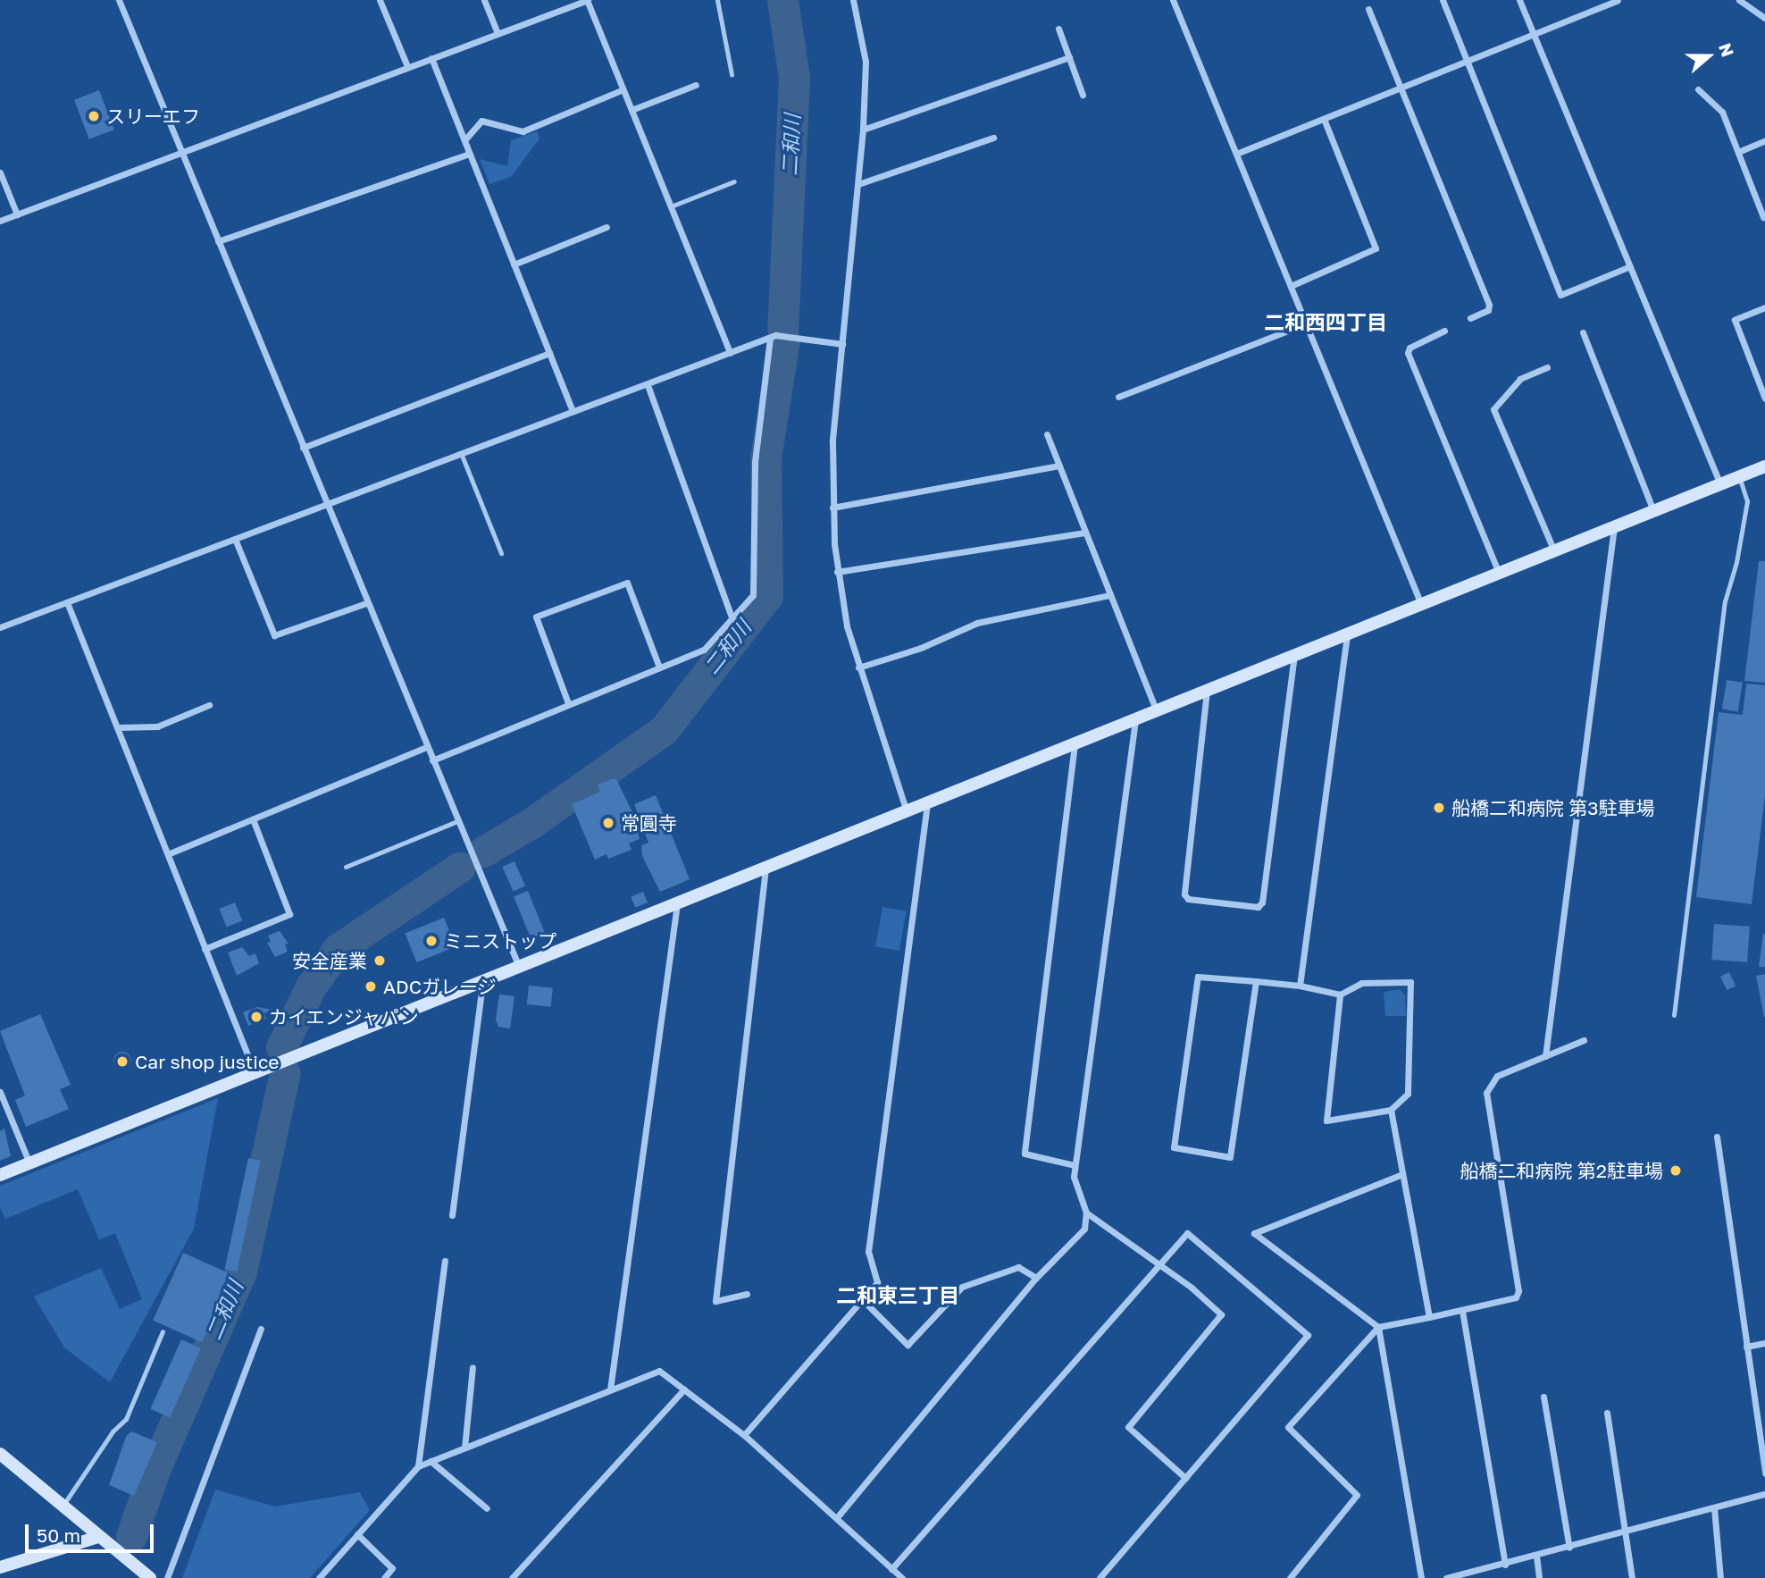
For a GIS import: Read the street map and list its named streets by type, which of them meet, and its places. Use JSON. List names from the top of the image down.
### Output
{
  "districts": ["二和西四丁目", "二和東三丁目"],
  "water": ["二和川"],
  "places": [
    "スリーエフ",
    "船橋二和病院 第3駐車場",
    "常圓寺",
    "ミニストップ",
    "安全産業",
    "ADCガレージ",
    "カイエンジャパン",
    "Car shop justice",
    "船橋二和病院 第2駐車場"
  ],
  "scale_bar": "50 m",
  "north": "right"
}
